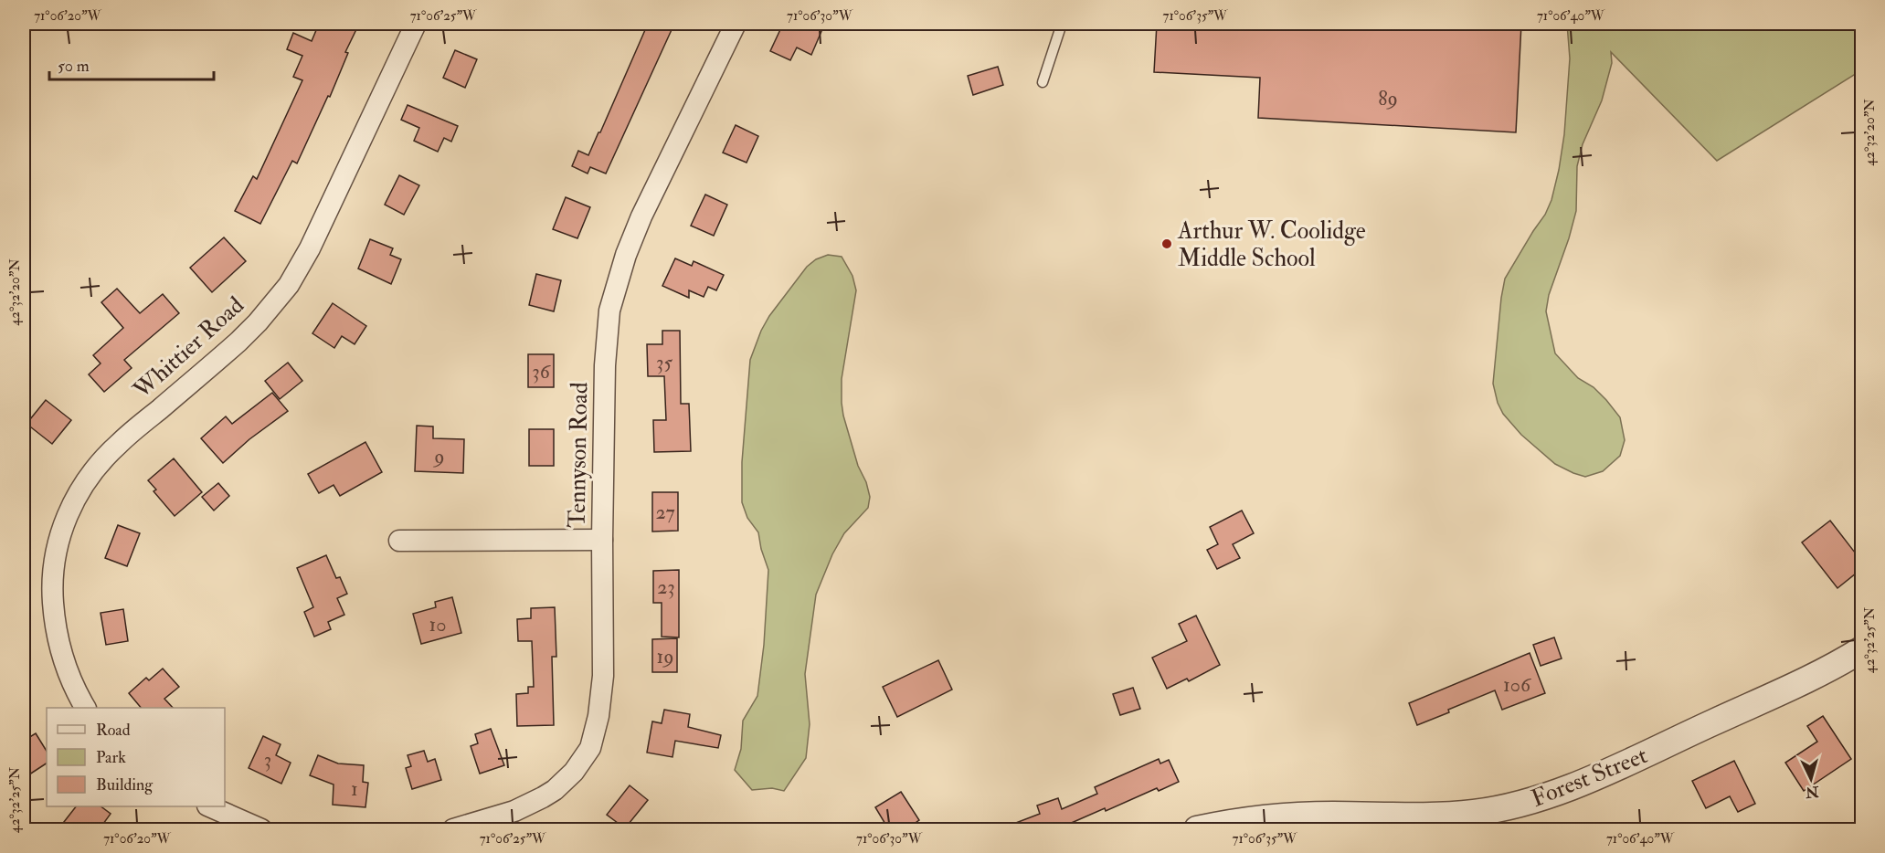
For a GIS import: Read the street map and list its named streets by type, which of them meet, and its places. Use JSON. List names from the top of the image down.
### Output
{
  "streets": {
    "street": ["Whittier Road", "Tennyson Road", "Forest Street"]
  },
  "places": ["Arthur W. Coolidge Middle School"],
  "house_numbers": [
    "89",
    "35",
    "36",
    "9",
    "27",
    "23",
    "10",
    "19",
    "106",
    "3",
    "1"
  ],
  "legend": ["Road", "Park", "Building"],
  "scale_bar": "50 m",
  "north": "bottom",
  "coordinates": [
    "71°06'20\"W",
    "71°06'25\"W",
    "71°06'30\"W",
    "71°06'35\"W",
    "71°06'40\"W",
    "42°32'20\"N",
    "42°32'25\"N"
  ]
}
